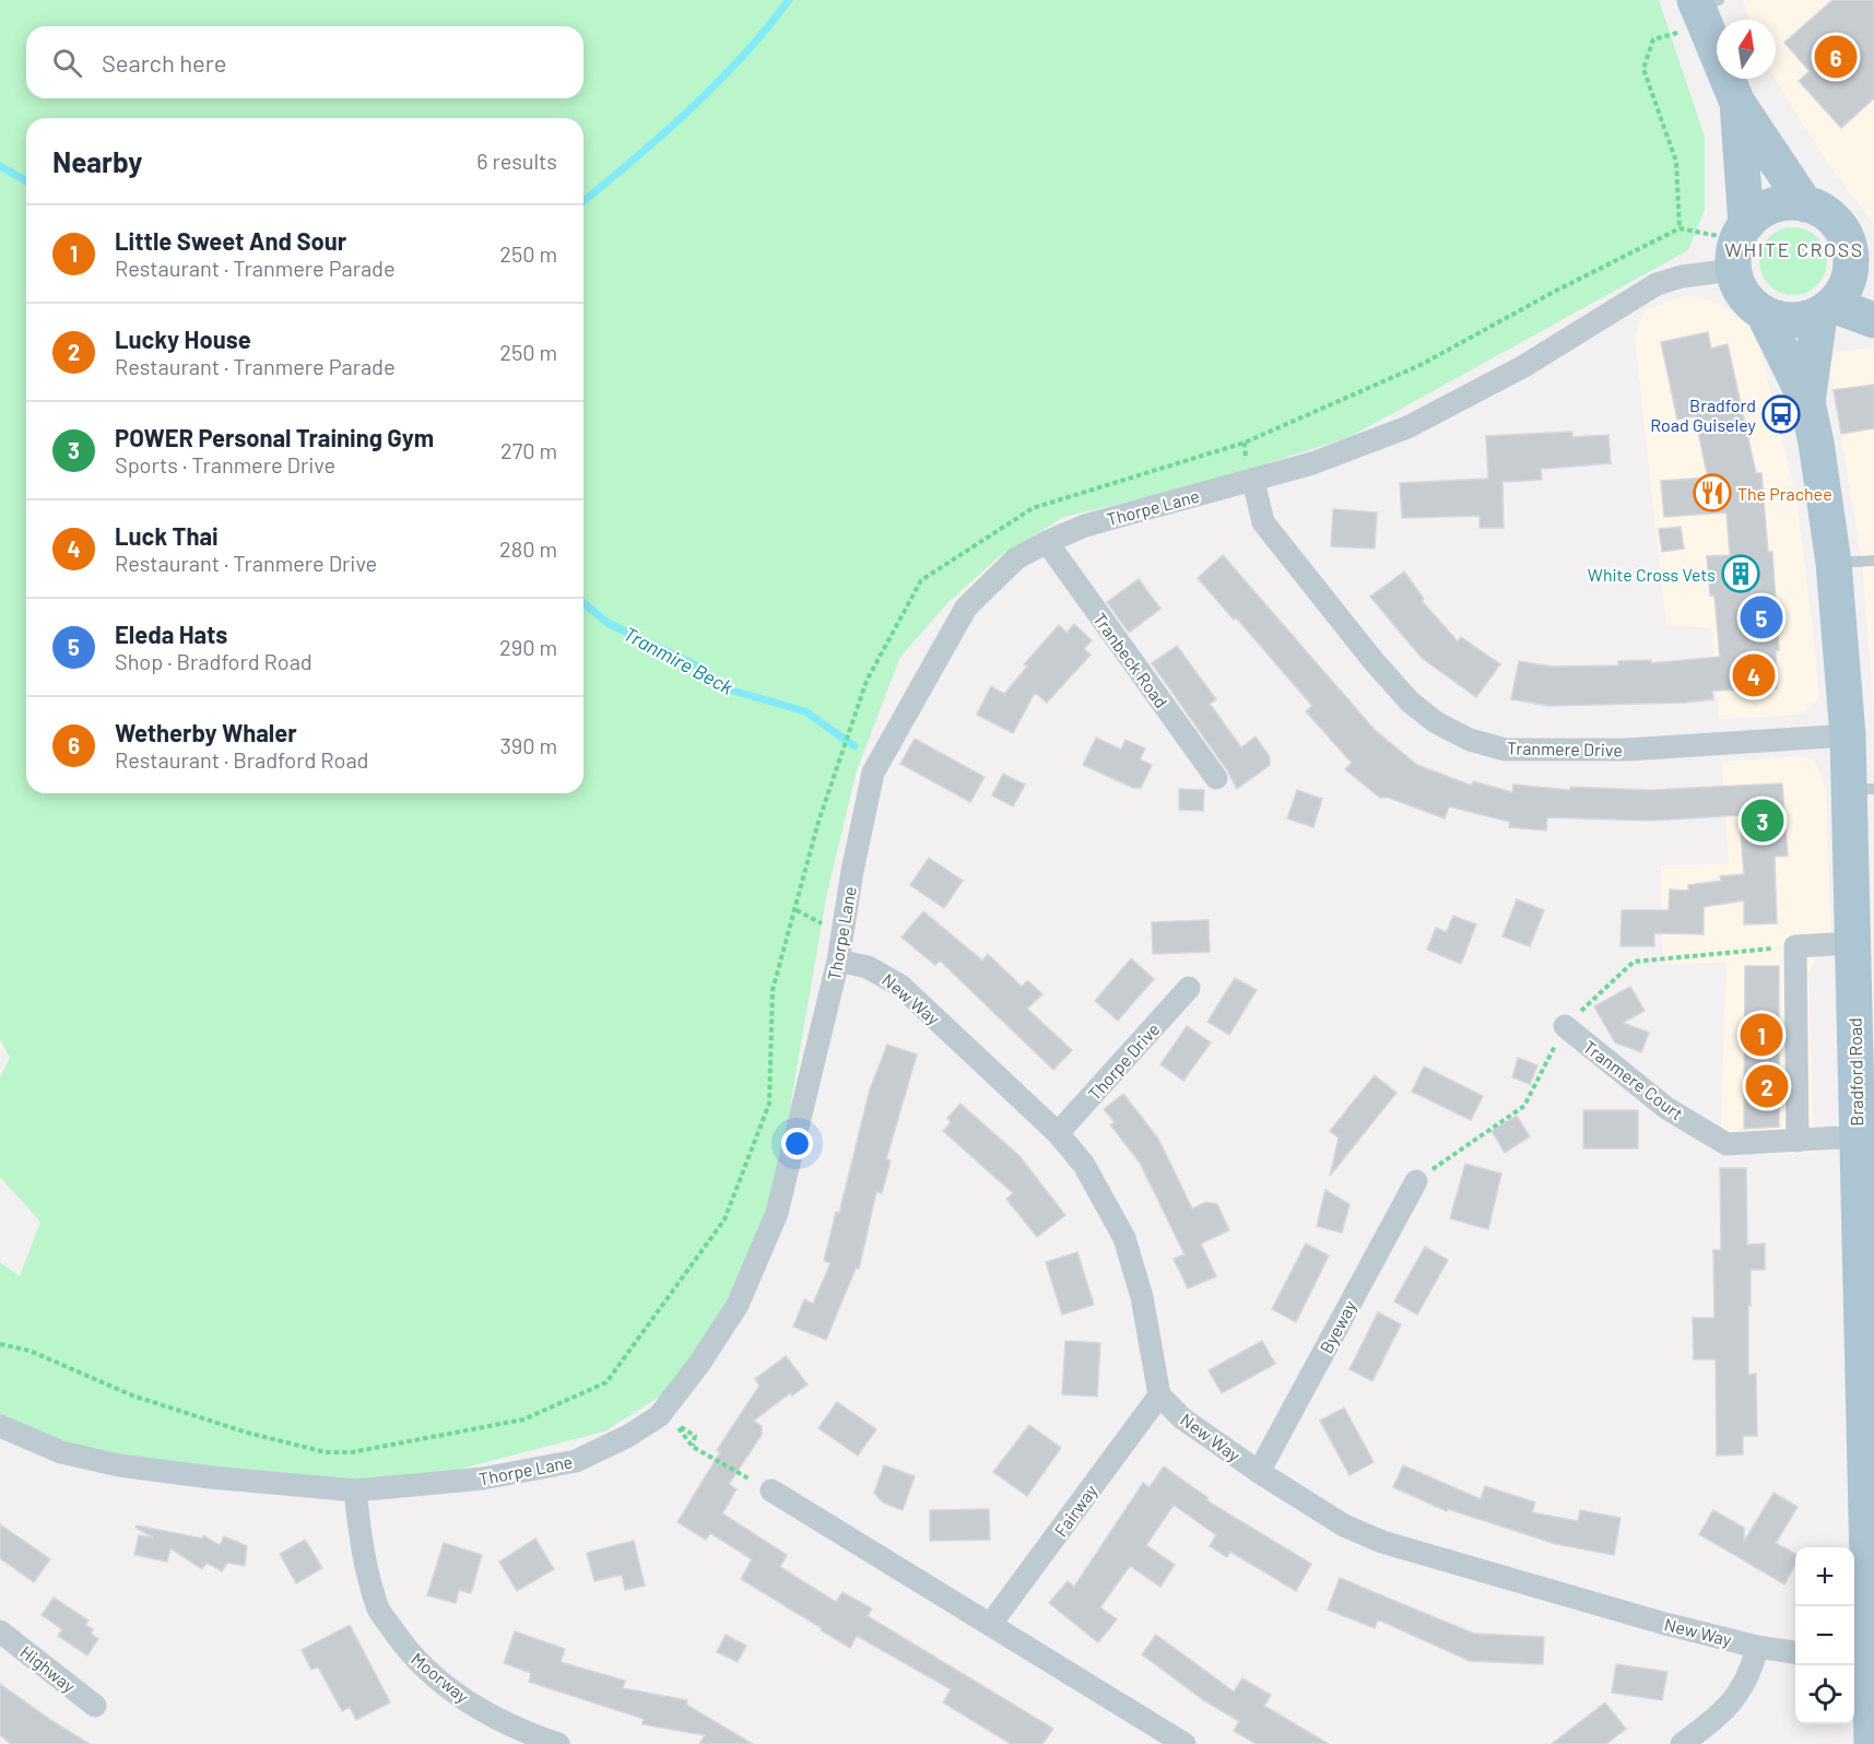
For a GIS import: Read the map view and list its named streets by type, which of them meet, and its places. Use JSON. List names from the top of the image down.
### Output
{
  "streets": {
    "main road": ["Bradford Road"],
    "street": [
      "Thorpe Lane",
      "Tranbeck Road",
      "Tranmere Drive",
      "New Way",
      "Thorpe Drive",
      "Tranmere Court",
      "Byeway",
      "Fairway",
      "Highway",
      "Moorway"
    ]
  },
  "crossings": [
    ["Thorpe Lane", "Tranbeck Road"],
    ["Thorpe Lane", "Tranmere Drive"],
    ["Thorpe Lane", "New Way"],
    ["Thorpe Lane", "Bradford Road"],
    ["Thorpe Lane", "Moorway"],
    ["Tranmere Drive", "Bradford Road"],
    ["New Way", "Thorpe Drive"],
    ["New Way", "Byeway"],
    ["New Way", "Fairway"],
    ["Bradford Road", "Tranmere Court"]
  ],
  "districts": ["WHITE CROSS"],
  "water": ["Tranmire Beck"],
  "places": {
    "bus stop": ["Bradford Road Guiseley"],
    "restaurant": ["The Prachee"],
    "building": ["White Cross Vets"]
  },
  "north": "top",
  "page": {
    "search": "Search here",
    "pins": [
      "6",
      "5",
      "4",
      "3",
      "1",
      "2"
    ],
    "heading": ["Nearby", "6 results"],
    "list": [
      {
        "mark": "1",
        "name": "Little Sweet And Sour",
        "note": "Restaurant · Tranmere Parade",
        "value": "250 m"
      },
      {
        "mark": "2",
        "name": "Lucky House",
        "note": "Restaurant · Tranmere Parade",
        "value": "250 m"
      },
      {
        "mark": "3",
        "name": "POWER Personal Training Gym",
        "note": "Sports · Tranmere Drive",
        "value": "270 m"
      },
      {
        "mark": "4",
        "name": "Luck Thai",
        "note": "Restaurant · Tranmere Drive",
        "value": "280 m"
      },
      {
        "mark": "5",
        "name": "Eleda Hats",
        "note": "Shop · Bradford Road",
        "value": "290 m"
      },
      {
        "mark": "6",
        "name": "Wetherby Whaler",
        "note": "Restaurant · Bradford Road",
        "value": "390 m"
      }
    ],
    "map_buttons": ["+", "−"]
  }
}
